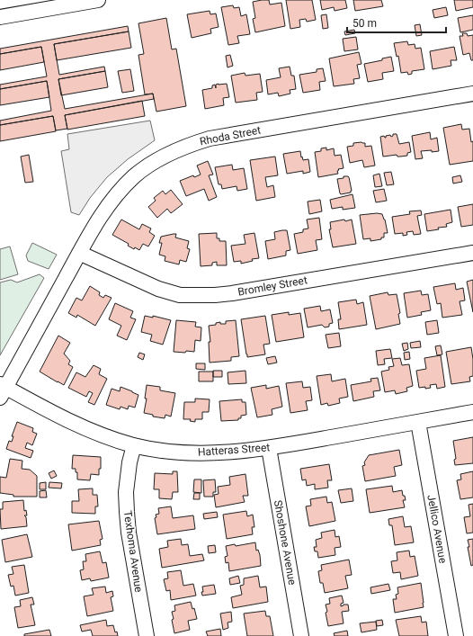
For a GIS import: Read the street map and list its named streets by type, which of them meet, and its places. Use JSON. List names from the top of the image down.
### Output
{
  "streets": {
    "street": [
      "Rhoda Street",
      "Bromley Street",
      "Hatteras Street",
      "Jellico Avenue",
      "Shoshone Avenue",
      "Texhoma Avenue"
    ]
  },
  "crossings": [
    ["Rhoda Street", "Bromley Street"],
    ["Rhoda Street", "Hatteras Street"],
    ["Hatteras Street", "Jellico Avenue"],
    ["Hatteras Street", "Shoshone Avenue"],
    ["Hatteras Street", "Texhoma Avenue"]
  ],
  "scale_bar": "50 m"
}
